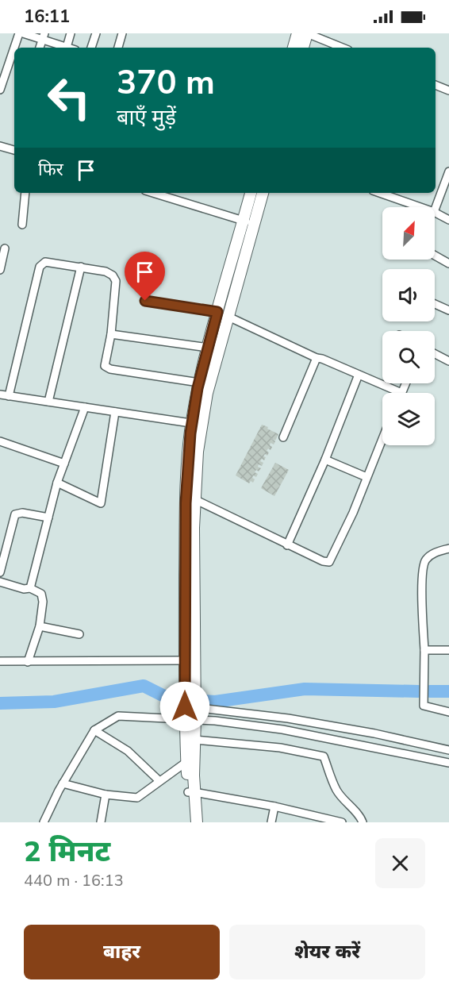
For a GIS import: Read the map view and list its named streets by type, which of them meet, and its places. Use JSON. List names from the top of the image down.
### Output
{
  "north": "top right",
  "page": {
    "status": "16:11",
    "turn": ["370 m", "बाएँ मुड़ें"],
    "then": "फिर",
    "heading": ["2 मिनट", "440 m · 16:13"],
    "buttons": ["बाहर", "शेयर करें"]
  }
}
